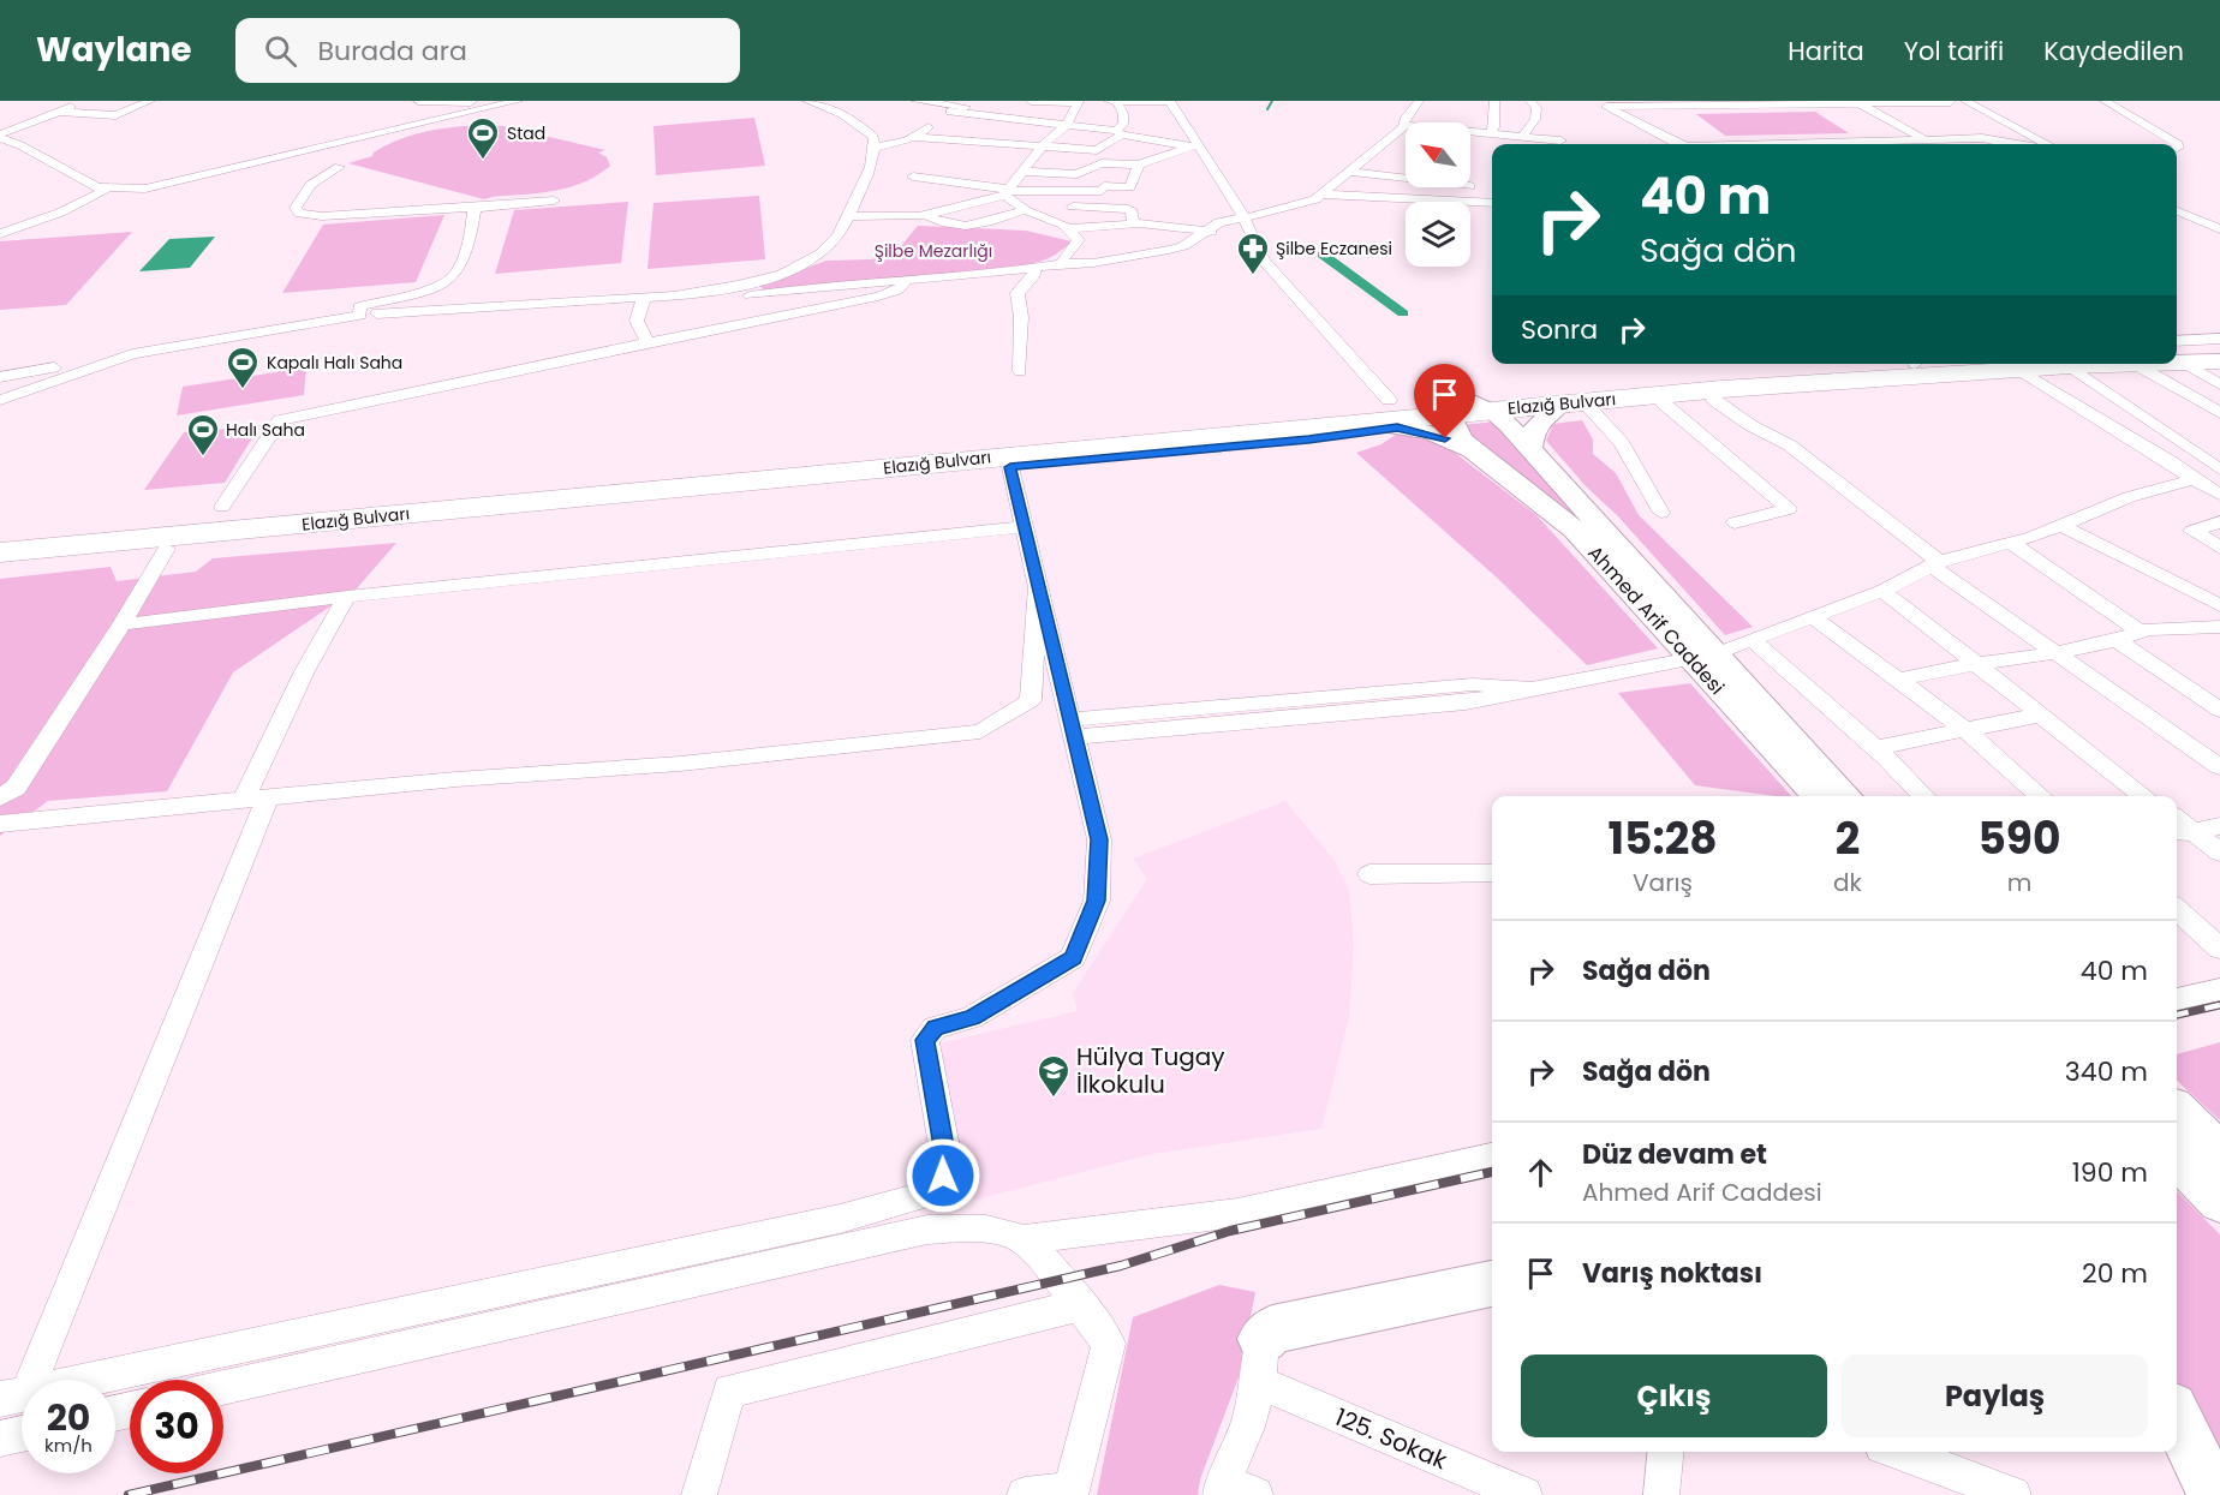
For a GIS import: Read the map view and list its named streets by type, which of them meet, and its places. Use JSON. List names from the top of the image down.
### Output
{
  "streets": {
    "highway": ["Elazığ Bulvarı"],
    "street": ["Ahmed Arif Caddesi", "125. Sokak"]
  },
  "crossings": [
    ["Elazığ Bulvarı", "Ahmed Arif Caddesi"]
  ],
  "parks": ["Şilbe Mezarlığı"],
  "places": {
    "sports": ["Stad", "Kapalı Halı Saha", "Halı Saha"],
    "pharmacy": ["Şilbe Eczanesi"],
    "school or university": ["Hülya Tugay İlkokulu"]
  },
  "north": "top left",
  "page": {
    "header": "Waylane",
    "search": "Burada ara",
    "nav": ["Harita", "Yol tarifi", "Kaydedilen"],
    "turn": ["40 m", "Sağa dön"],
    "then": "Sonra",
    "eta": [
      "15:28",
      "Varış",
      "2",
      "dk",
      "590",
      "m"
    ],
    "list": [
      {
        "name": "Sağa dön",
        "value": "40 m"
      },
      {
        "name": "Sağa dön",
        "value": "340 m"
      },
      {
        "name": "Düz devam et",
        "note": "Ahmed Arif Caddesi",
        "value": "190 m"
      },
      {
        "name": "Varış noktası",
        "value": "20 m"
      }
    ],
    "buttons": ["Çıkış", "Paylaş"],
    "speed": "20 km/h",
    "limit": "30"
  }
}
